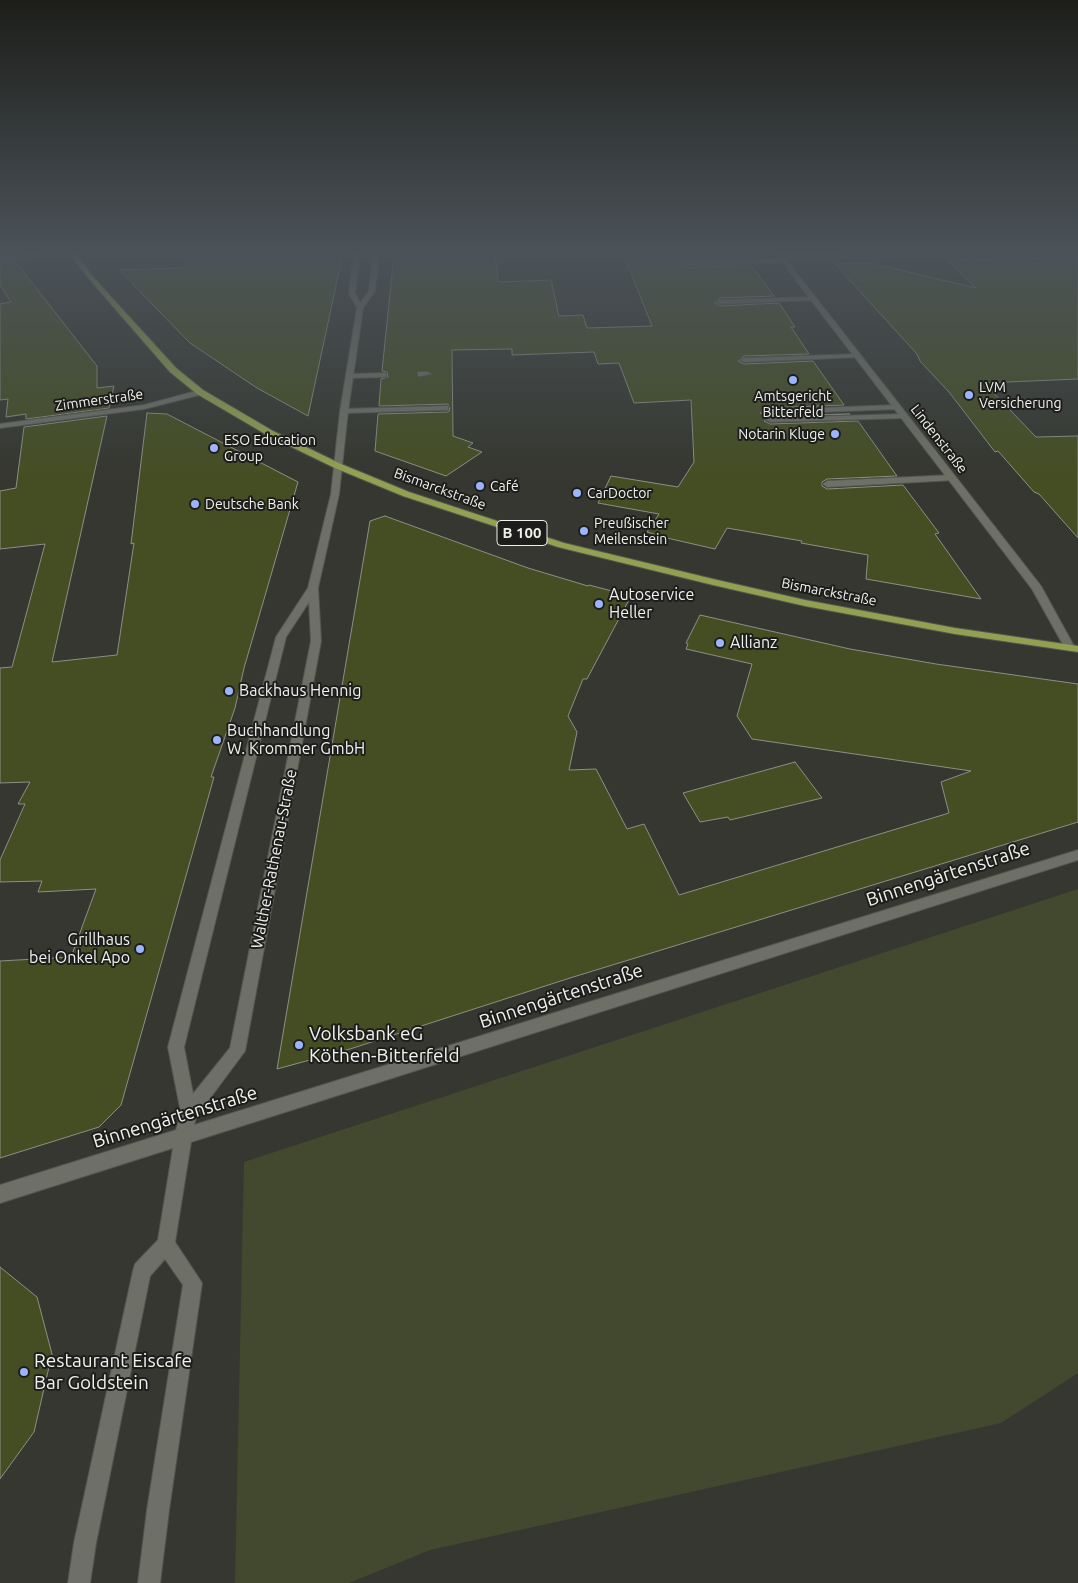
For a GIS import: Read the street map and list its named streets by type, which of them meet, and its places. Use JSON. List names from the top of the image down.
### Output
{
  "streets": {
    "main road": ["Bismarckstraße", "B 100"],
    "street": [
      "Zimmerstraße",
      "Lindenstraße",
      "Walther-Rathenau-Straße",
      "Binnengärtenstraße"
    ]
  },
  "crossings": [
    ["Zimmerstraße", "Bismarckstraße"],
    ["Lindenstraße", "Bismarckstraße"],
    ["Bismarckstraße", "Walther-Rathenau-Straße"],
    ["Walther-Rathenau-Straße", "Binnengärtenstraße"]
  ],
  "places": [
    "Amtsgericht Bitterfeld",
    "LVM Versicherung",
    "Notarin Kluge",
    "ESO Education Group",
    "Café",
    "CarDoctor",
    "Deutsche Bank",
    "Preußischer Meilenstein",
    "Autoservice Heller",
    "Allianz",
    "Backhaus Hennig",
    "Buchhandlung W. Krommer GmbH",
    "Grillhaus bei Onkel Apo",
    "Volksbank eG Köthen-Bitterfeld",
    "Restaurant Eiscafe Bar Goldstein"
  ]
}
